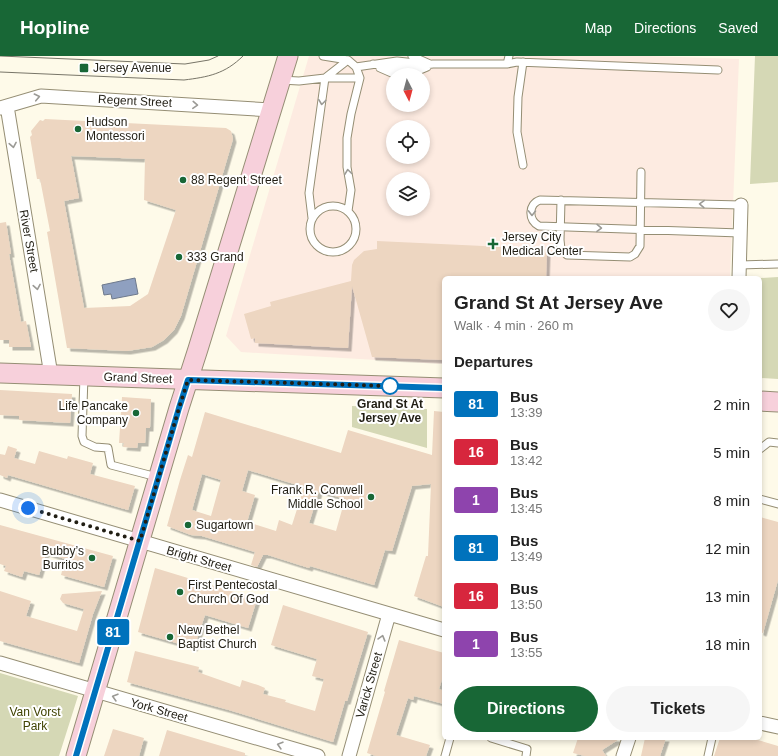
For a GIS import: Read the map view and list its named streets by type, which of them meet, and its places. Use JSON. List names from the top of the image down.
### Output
{
  "streets": {
    "street": [
      "Regent Street",
      "River Street",
      "Grand Street",
      "Bright Street",
      "Varick Street",
      "York Street"
    ]
  },
  "crossings": [
    ["Regent Street", "River Street"],
    ["River Street", "Grand Street"],
    ["Bright Street", "Varick Street"]
  ],
  "one_way": [
    "Regent Street",
    "River Street",
    "Varick Street",
    "York Street"
  ],
  "parks": ["Van Vorst Park"],
  "places": {
    "transit": ["Jersey Avenue"],
    "other": [
      "Hudson Montessori",
      "88 Regent Street",
      "333 Grand",
      "Grand St At Jersey Ave",
      "Life Pancake Company",
      "Frank R. Conwell Middle School",
      "Sugartown",
      "Bubby’s Burritos",
      "First Pentecostal Church Of God",
      "New Bethel Baptist Church"
    ],
    "health": ["Jersey City Medical Center"]
  },
  "lines": ["bus line 81"],
  "north": "bottom",
  "page": {
    "header": "Hopline",
    "nav": ["Map", "Directions", "Saved"],
    "on_map": "81",
    "heading": [
      ["Grand St At Jersey Ave", "Walk · 4 min · 260 m"],
      "Departures"
    ],
    "list": [
      {
        "mark": "81",
        "name": "Bus",
        "note": "13:39",
        "value": "2 min"
      },
      {
        "mark": "16",
        "name": "Bus",
        "note": "13:42",
        "value": "5 min"
      },
      {
        "mark": "1",
        "name": "Bus",
        "note": "13:45",
        "value": "8 min"
      },
      {
        "mark": "81",
        "name": "Bus",
        "note": "13:49",
        "value": "12 min"
      },
      {
        "mark": "16",
        "name": "Bus",
        "note": "13:50",
        "value": "13 min"
      },
      {
        "mark": "1",
        "name": "Bus",
        "note": "13:55",
        "value": "18 min"
      }
    ],
    "buttons": ["Directions", "Tickets"]
  }
}
